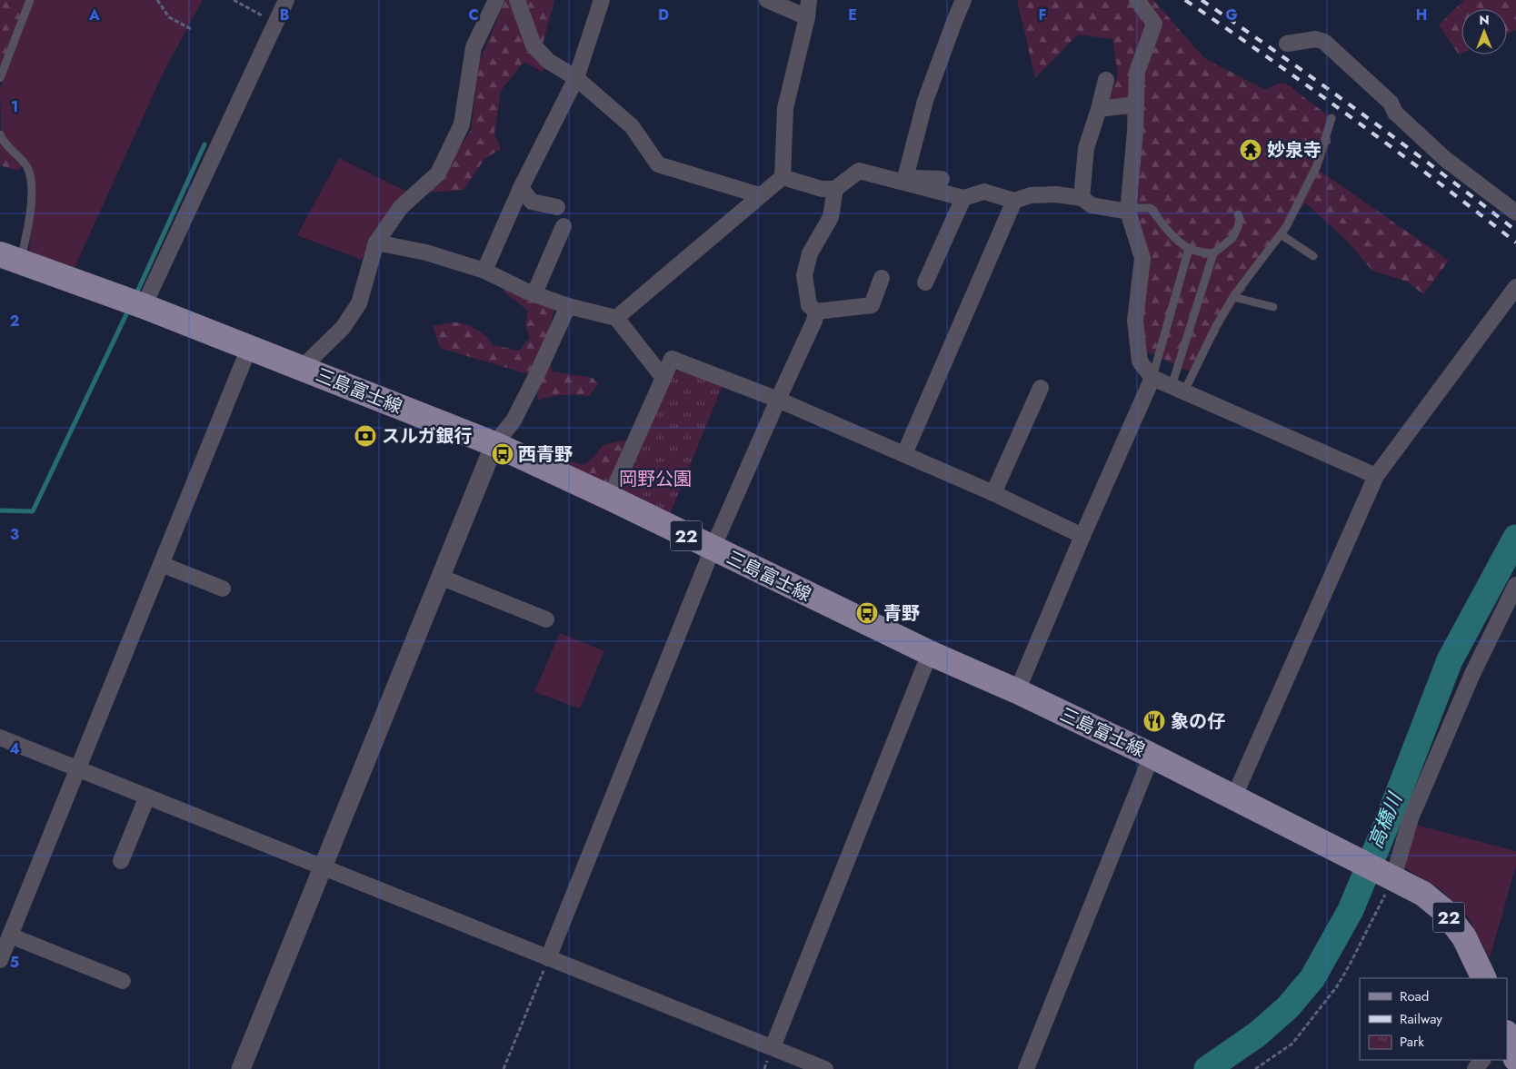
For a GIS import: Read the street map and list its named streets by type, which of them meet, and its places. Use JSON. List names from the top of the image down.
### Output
{
  "streets": {
    "main road": ["三島富士線", "22"]
  },
  "water": ["高橋川"],
  "parks": ["岡野公園"],
  "places": {
    "temple": ["妙泉寺"],
    "bank": ["スルガ銀行"],
    "bus stop": ["西青野", "青野"],
    "restaurant": ["象の仔"]
  },
  "legend": ["Road", "Railway", "Park"],
  "north": "top",
  "grid": {
    "columns": [
      "A",
      "B",
      "C",
      "D",
      "E",
      "F",
      "G",
      "H"
    ],
    "rows": [
      "1",
      "2",
      "3",
      "4",
      "5"
    ]
  }
}
